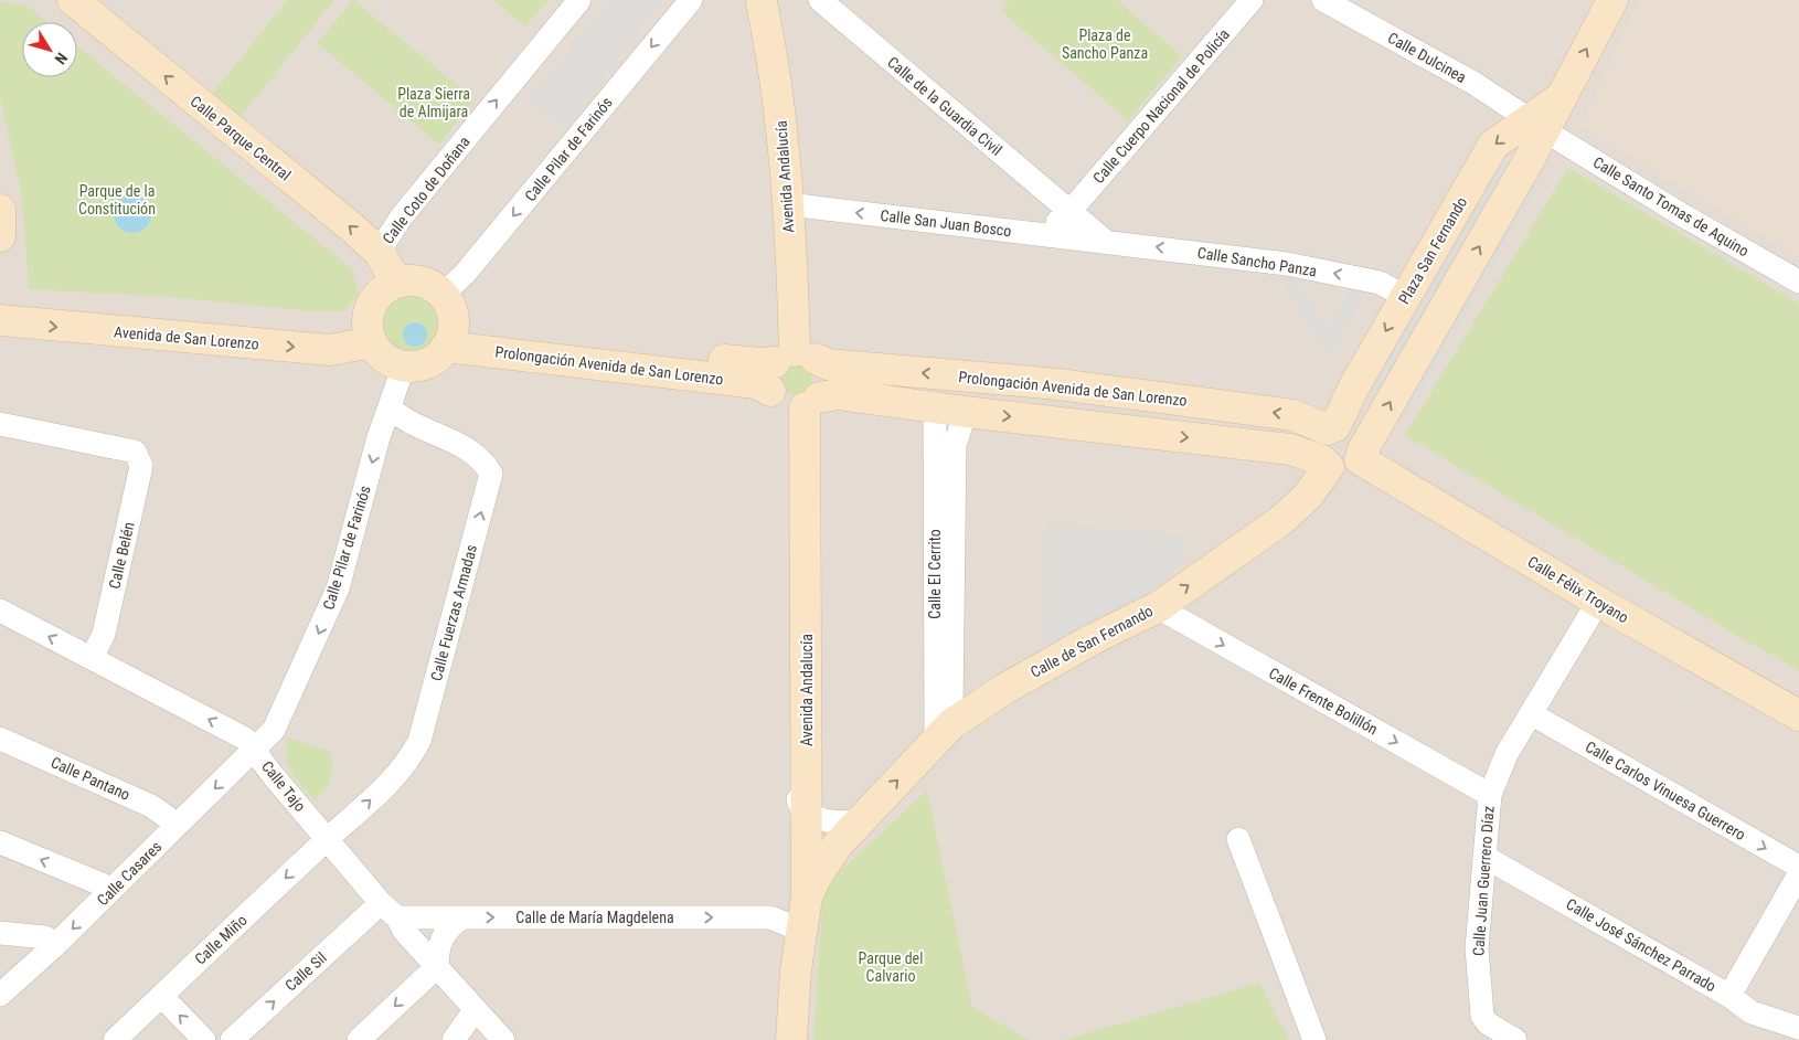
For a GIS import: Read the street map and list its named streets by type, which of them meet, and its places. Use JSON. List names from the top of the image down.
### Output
{
  "streets": {
    "street": [
      "Calle Dulcinea",
      "Calle de la Guardia Civil",
      "Calle Cuerpo Nacional de Policía",
      "Calle Parque Central",
      "Calle Pilar de Farinós",
      "Avenida Andalucía",
      "Calle Coto de Doñana",
      "Calle Santo Tomas de Aquino",
      "Calle San Juan Bosco",
      "Plaza San Fernando",
      "Calle Sancho Panza",
      "Avenida de San Lorenzo",
      "Prolongación Avenida de San Lorenzo",
      "Calle Belén",
      "Calle El Cerrito",
      "Calle Félix Troyano",
      "Calle Fuerzas Armadas",
      "Calle de San Fernando",
      "Calle Frente Bolillón",
      "Calle Pantano",
      "Calle Tajo",
      "Calle Carlos Vinuesa Guerrero",
      "Calle Casares",
      "Calle Juan Guerrero Díaz",
      "Calle de María Magdelena",
      "Calle Miño",
      "Calle José Sánchez Parrado",
      "Calle Sil"
    ]
  },
  "crossings": [
    ["Calle Dulcinea", "Calle Santo Tomas de Aquino"],
    ["Calle Dulcinea", "Plaza San Fernando"],
    ["Calle de la Guardia Civil", "Calle Cuerpo Nacional de Policía"],
    ["Calle de la Guardia Civil", "Calle San Juan Bosco"],
    ["Calle de la Guardia Civil", "Calle Sancho Panza"],
    ["Calle Cuerpo Nacional de Policía", "Calle San Juan Bosco"],
    ["Calle Parque Central", "Calle Pilar de Farinós"],
    ["Calle Parque Central", "Calle Coto de Doñana"],
    ["Calle Parque Central", "Avenida de San Lorenzo"],
    ["Calle Parque Central", "Prolongación Avenida de San Lorenzo"],
    ["Calle Pilar de Farinós", "Avenida de San Lorenzo"],
    ["Calle Pilar de Farinós", "Prolongación Avenida de San Lorenzo"],
    ["Calle Pilar de Farinós", "Calle Fuerzas Armadas"],
    ["Calle Pilar de Farinós", "Calle Tajo"],
    ["Calle Pilar de Farinós", "Calle Casares"],
    ["Avenida Andalucía", "Calle San Juan Bosco"],
    ["Avenida Andalucía", "Prolongación Avenida de San Lorenzo"],
    ["Avenida Andalucía", "Calle de San Fernando"],
    ["Avenida Andalucía", "Calle de María Magdelena"],
    ["Calle Santo Tomas de Aquino", "Plaza San Fernando"],
    ["Calle San Juan Bosco", "Calle Sancho Panza"],
    ["Plaza San Fernando", "Calle Sancho Panza"],
    ["Plaza San Fernando", "Prolongación Avenida de San Lorenzo"],
    ["Plaza San Fernando", "Calle Félix Troyano"],
    ["Plaza San Fernando", "Calle de San Fernando"],
    ["Avenida de San Lorenzo", "Prolongación Avenida de San Lorenzo"],
    ["Prolongación Avenida de San Lorenzo", "Calle El Cerrito"],
    ["Prolongación Avenida de San Lorenzo", "Calle Félix Troyano"],
    ["Prolongación Avenida de San Lorenzo", "Calle de San Fernando"],
    ["Calle Belén", "Calle Tajo"],
    ["Calle El Cerrito", "Calle de San Fernando"],
    ["Calle Félix Troyano", "Calle de San Fernando"],
    ["Calle Félix Troyano", "Calle Juan Guerrero Díaz"],
    ["Calle Fuerzas Armadas", "Calle Tajo"],
    ["Calle Fuerzas Armadas", "Calle Miño"],
    ["Calle de San Fernando", "Calle Frente Bolillón"],
    ["Calle Frente Bolillón", "Calle Juan Guerrero Díaz"],
    ["Calle Pantano", "Calle Casares"],
    ["Calle Tajo", "Calle Casares"],
    ["Calle Tajo", "Calle de María Magdelena"],
    ["Calle Tajo", "Calle Miño"],
    ["Calle Tajo", "Calle Sil"],
    ["Calle Carlos Vinuesa Guerrero", "Calle Juan Guerrero Díaz"],
    ["Calle Juan Guerrero Díaz", "Calle José Sánchez Parrado"],
    ["Calle de María Magdelena", "Calle Sil"]
  ],
  "one_way": [
    "Calle Parque Central",
    "Calle Pilar de Farinós",
    "Calle Coto de Doñana",
    "Calle San Juan Bosco",
    "Calle Sancho Panza",
    "Avenida de San Lorenzo",
    "Calle Fuerzas Armadas",
    "Calle de San Fernando",
    "Calle Frente Bolillón",
    "Calle Carlos Vinuesa Guerrero",
    "Calle Casares",
    "Calle de María Magdelena"
  ],
  "parks": [
    "Plaza de Sancho Panza",
    "Plaza Sierra de Almijara",
    "Parque de la Constitución",
    "Parque del Calvario"
  ],
  "north": "bottom right"
}
